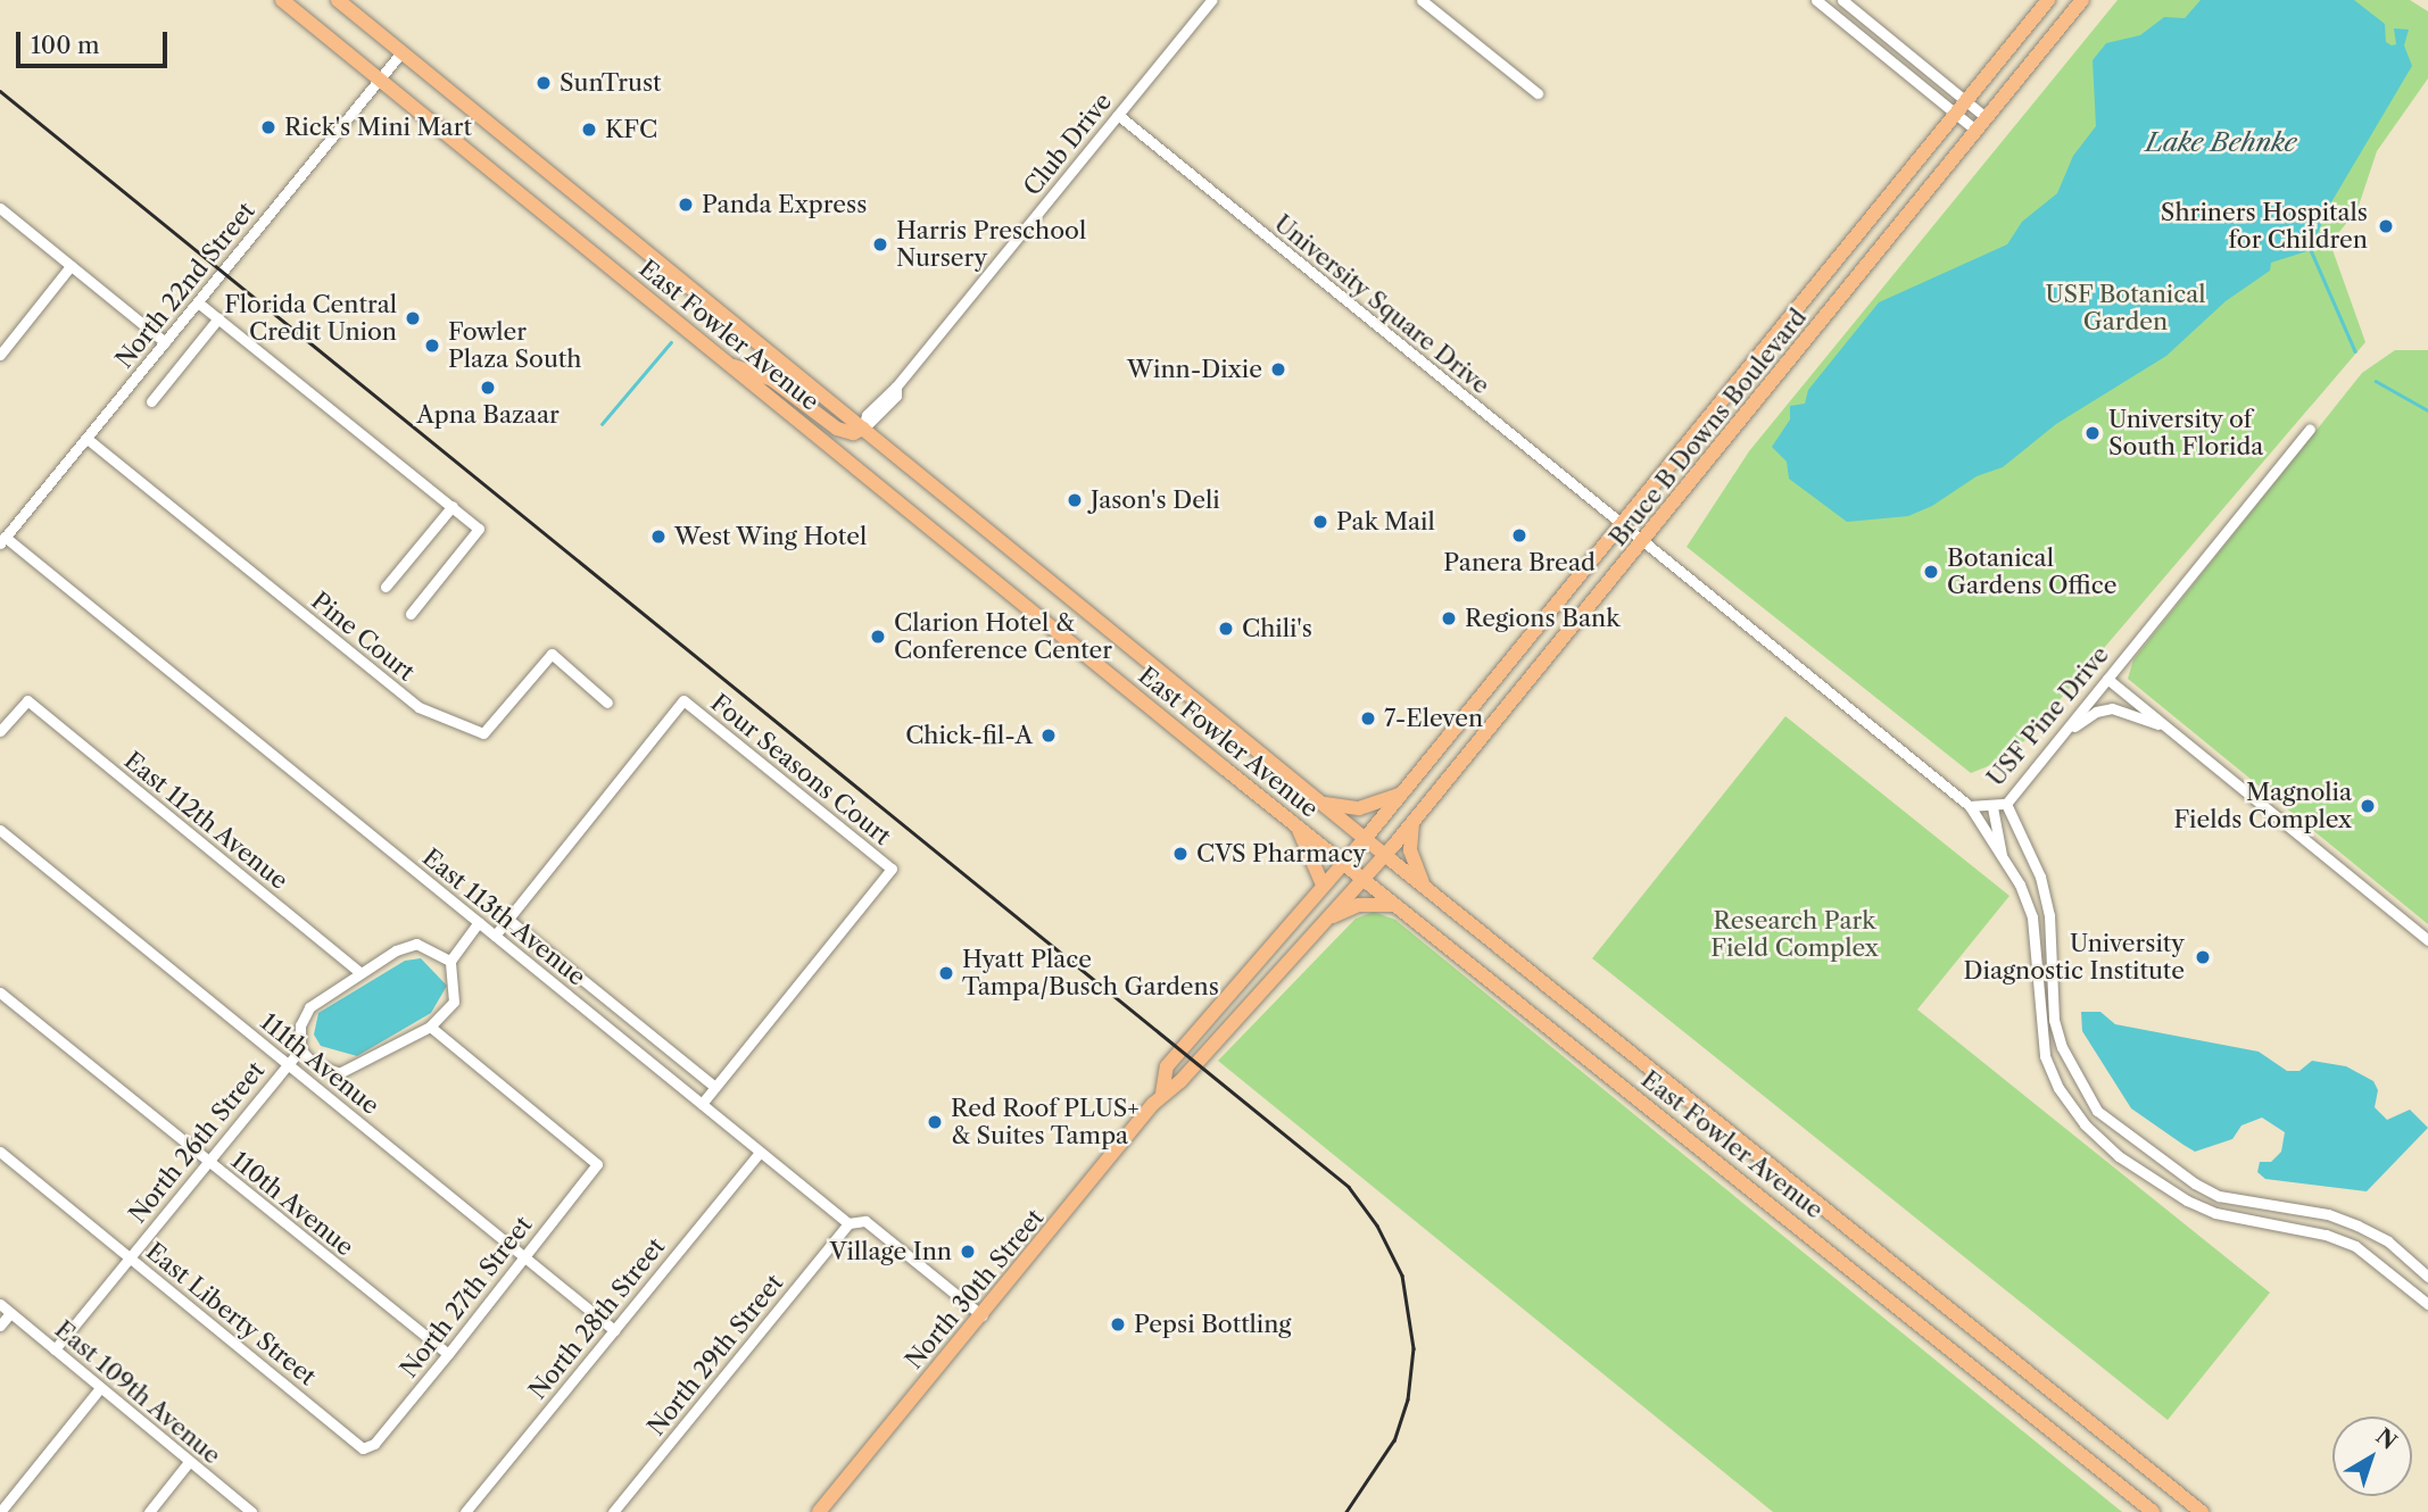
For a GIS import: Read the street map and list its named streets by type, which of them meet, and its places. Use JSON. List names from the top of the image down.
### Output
{
  "streets": {
    "main road": ["East Fowler Avenue", "Bruce B Downs Boulevard", "North 30th Street"],
    "street": [
      "Club Drive",
      "North 22nd Street",
      "University Square Drive",
      "Pine Court",
      "USF Pine Drive",
      "Four Seasons Court",
      "East 112th Avenue",
      "East 113th Avenue",
      "111th Avenue",
      "North 26th Street",
      "110th Avenue",
      "North 27th Street",
      "East Liberty Street",
      "North 28th Street",
      "North 29th Street",
      "East 109th Avenue"
    ]
  },
  "crossings": [
    ["Club Drive", "University Square Drive"],
    ["Club Drive", "East Fowler Avenue"],
    ["North 22nd Street", "East Fowler Avenue"],
    ["North 22nd Street", "Pine Court"],
    ["North 22nd Street", "East 113th Avenue"],
    ["University Square Drive", "Bruce B Downs Boulevard"],
    ["University Square Drive", "USF Pine Drive"],
    ["East Fowler Avenue", "Bruce B Downs Boulevard"],
    ["East Fowler Avenue", "North 30th Street"],
    ["Bruce B Downs Boulevard", "USF Pine Drive"],
    ["Bruce B Downs Boulevard", "North 30th Street"],
    ["Four Seasons Court", "East 113th Avenue"],
    ["East 112th Avenue", "North 26th Street"],
    ["East 113th Avenue", "North 30th Street"],
    ["East 113th Avenue", "North 28th Street"],
    ["East 113th Avenue", "North 29th Street"],
    ["111th Avenue", "North 26th Street"],
    ["111th Avenue", "North 27th Street"],
    ["111th Avenue", "North 28th Street"],
    ["North 26th Street", "110th Avenue"],
    ["North 26th Street", "East Liberty Street"],
    ["North 26th Street", "East 109th Avenue"],
    ["110th Avenue", "North 27th Street"],
    ["North 27th Street", "East Liberty Street"]
  ],
  "water": ["Lake Behnke"],
  "parks": ["USF Botanical Garden", "Research Park Field Complex"],
  "places": [
    "SunTrust",
    "Rick's Mini Mart",
    "KFC",
    "Panda Express",
    "Shriners Hospitals for Children",
    "Harris Preschool Nursery",
    "Florida Central Credit Union",
    "Fowler Plaza South",
    "Winn-Dixie",
    "Apna Bazaar",
    "University of South Florida",
    "Jason's Deli",
    "Pak Mail",
    "Panera Bread",
    "West Wing Hotel",
    "Botanical Gardens Office",
    "Regions Bank",
    "Chili's",
    "Clarion Hotel & Conference Center",
    "7-Eleven",
    "Chick-fil-A",
    "Magnolia Fields Complex",
    "CVS Pharmacy",
    "University Diagnostic Institute",
    "Hyatt Place Tampa/Busch Gardens",
    "Red Roof PLUS+ & Suites Tampa",
    "Village Inn",
    "Pepsi Bottling"
  ],
  "scale_bar": "100 m",
  "north": "top right"
}
